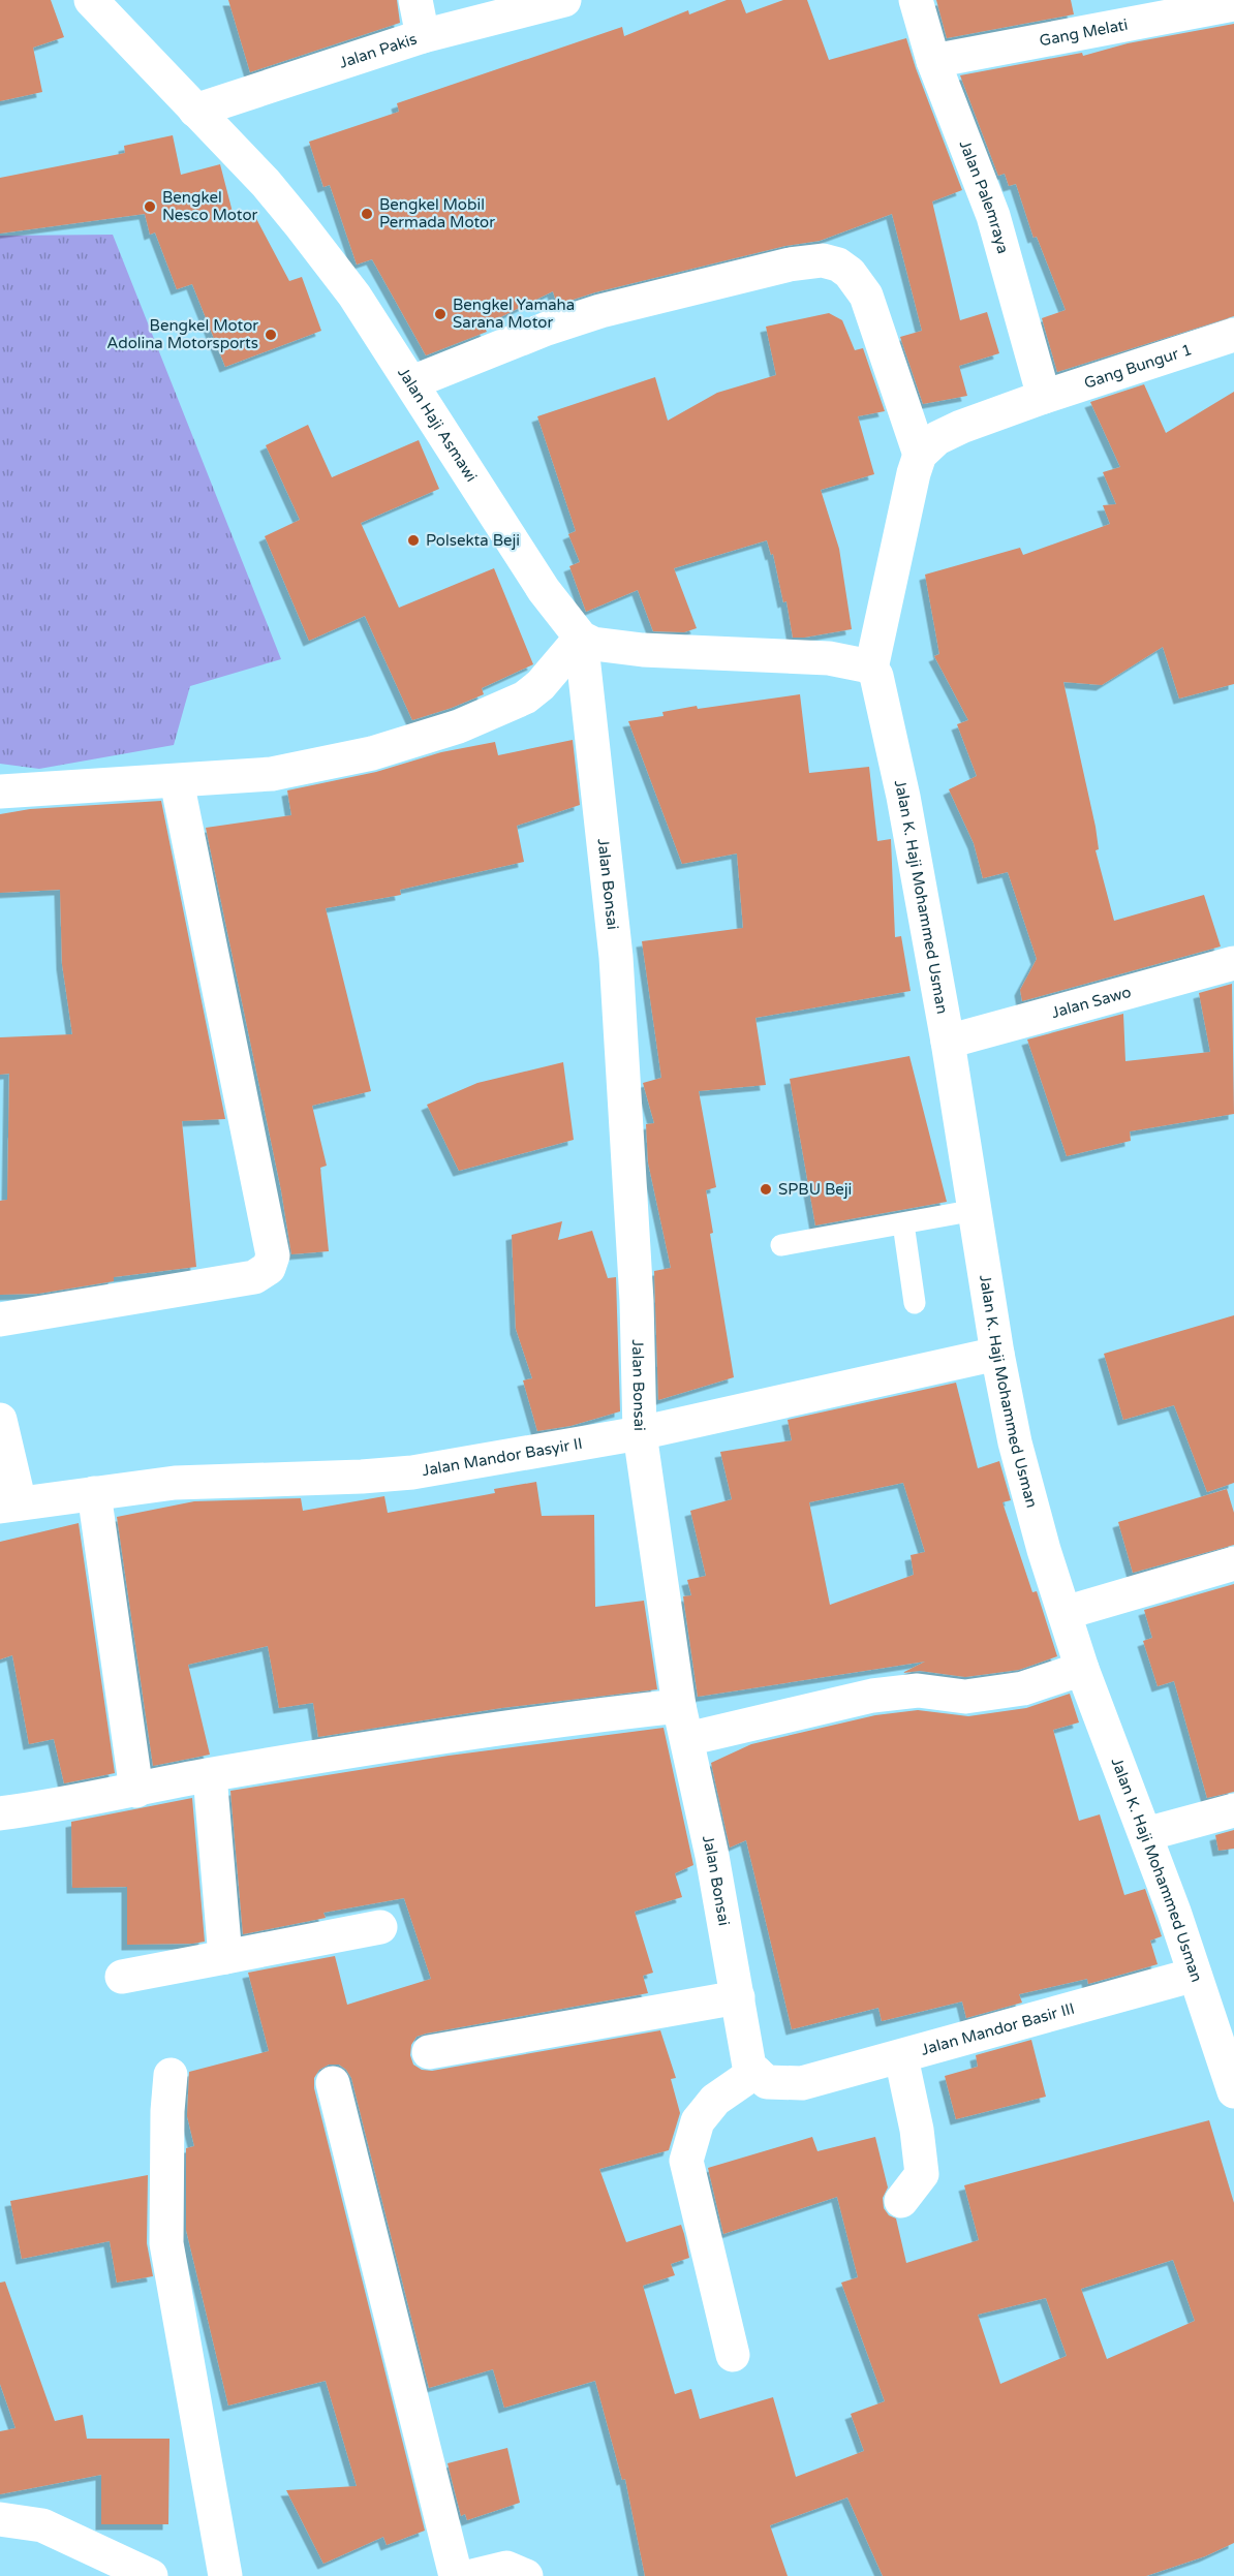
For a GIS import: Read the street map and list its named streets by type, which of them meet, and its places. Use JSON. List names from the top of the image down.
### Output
{
  "streets": {
    "street": [
      "Gang Melati",
      "Jalan Pakis",
      "Jalan Palemraya",
      "Gang Bungur 1",
      "Jalan Haji Asmawi",
      "Jalan Bonsai",
      "Jalan K. Haji Mohammed Usman",
      "Jalan Sawo",
      "Jalan Mandor Basyir II",
      "Jalan Mandor Basir III"
    ]
  },
  "crossings": [
    ["Gang Melati", "Jalan Palemraya"],
    ["Jalan Pakis", "Jalan Haji Asmawi"],
    ["Jalan Palemraya", "Gang Bungur 1"],
    ["Jalan Haji Asmawi", "Jalan Bonsai"],
    ["Jalan Bonsai", "Jalan Mandor Basyir II"],
    ["Jalan Bonsai", "Jalan Mandor Basir III"],
    ["Jalan K. Haji Mohammed Usman", "Jalan Sawo"],
    ["Jalan K. Haji Mohammed Usman", "Jalan Mandor Basyir II"],
    ["Jalan K. Haji Mohammed Usman", "Jalan Mandor Basir III"]
  ],
  "places": [
    "Bengkel Nesco Motor",
    "Bengkel Mobil Permada Motor",
    "Bengkel Yamaha Sarana Motor",
    "Bengkel Motor Adolina Motorsports",
    "Polsekta Beji",
    "SPBU Beji"
  ]
}
